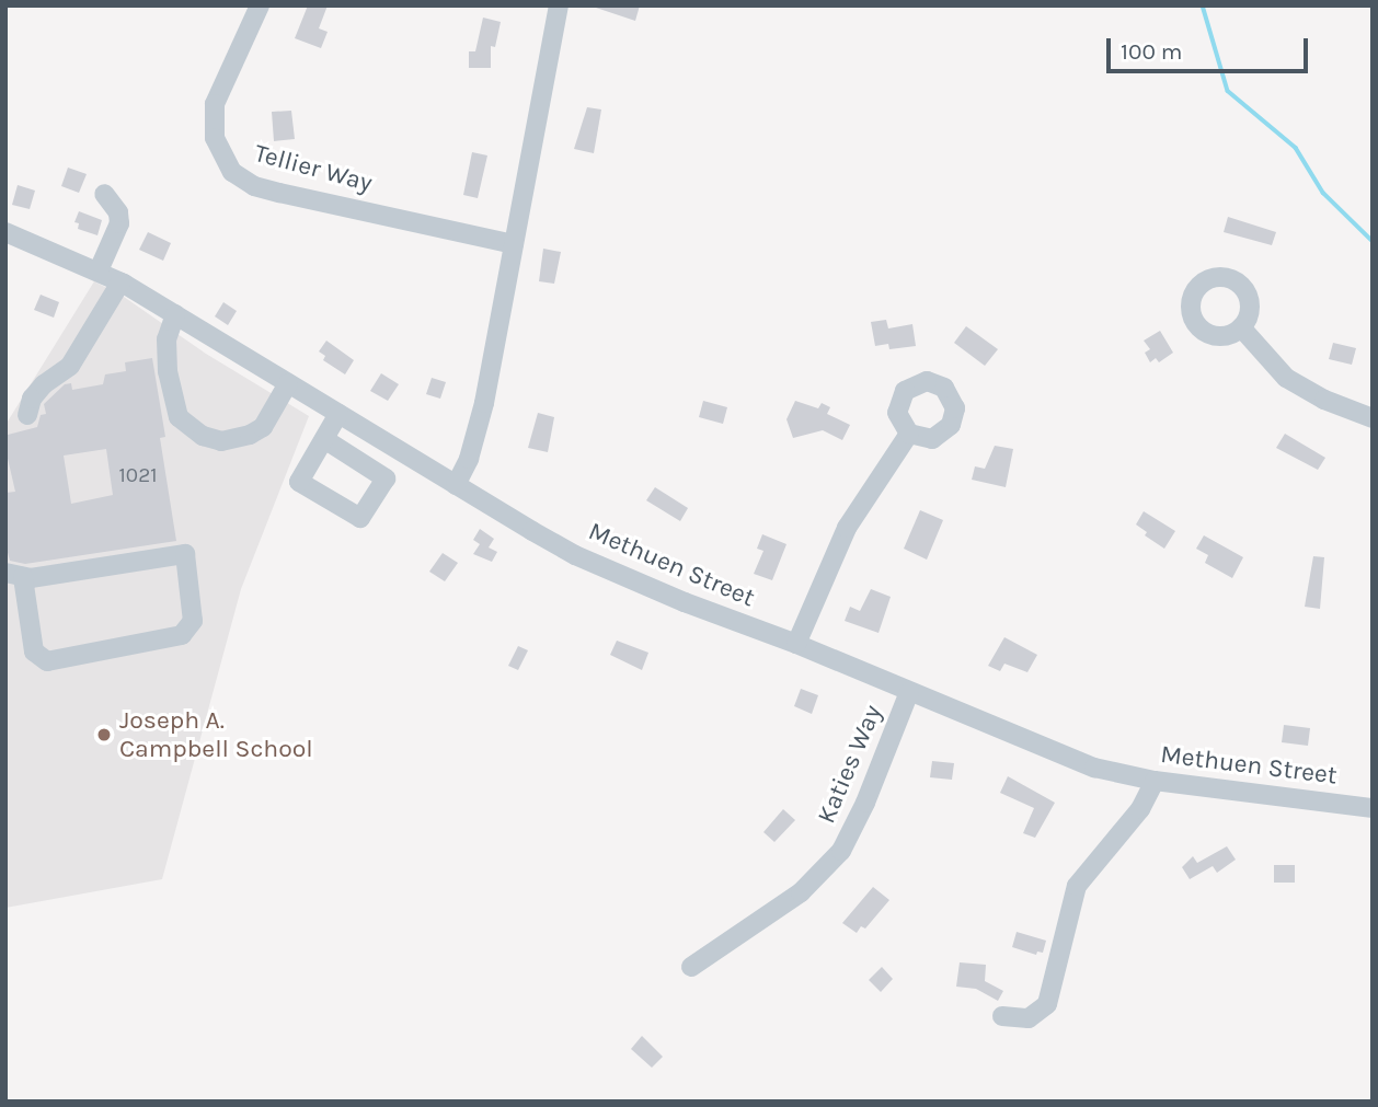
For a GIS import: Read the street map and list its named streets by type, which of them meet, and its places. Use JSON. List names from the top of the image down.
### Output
{
  "streets": {
    "street": ["Tellier Way", "Methuen Street", "Katies Way"]
  },
  "crossings": [
    ["Methuen Street", "Katies Way"]
  ],
  "places": ["Joseph A. Campbell School"],
  "house_numbers": ["1021"],
  "scale_bar": "100 m"
}
